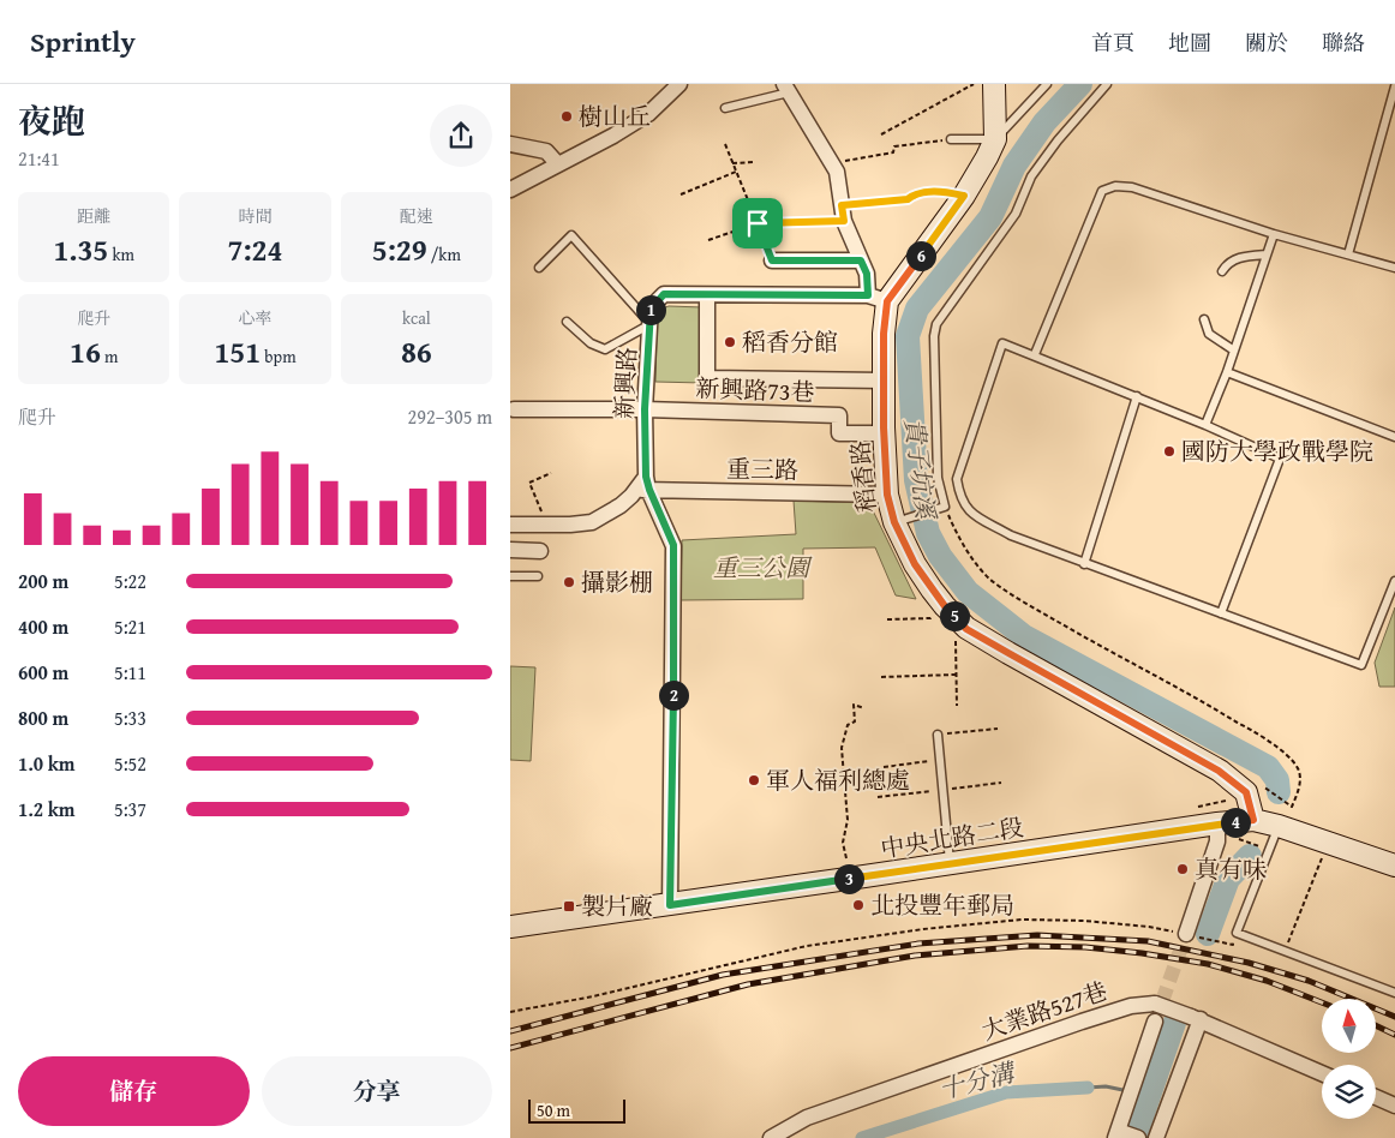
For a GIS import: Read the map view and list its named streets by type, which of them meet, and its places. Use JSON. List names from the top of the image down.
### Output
{
  "streets": {
    "street": [
      "新興路",
      "新興路73巷",
      "重三路",
      "稻香路",
      "中央北路二段",
      "大業路527巷"
    ]
  },
  "crossings": [
    ["新興路", "新興路73巷"],
    ["新興路", "重三路"],
    ["新興路", "稻香路"],
    ["新興路73巷", "稻香路"],
    ["重三路", "稻香路"],
    ["稻香路", "中央北路二段"]
  ],
  "water": ["貴子坑溪", "十分溝"],
  "parks": ["重三公園"],
  "places": {
    "other": [
      "樹山丘",
      "稻香分館",
      "國防大學政戰學院",
      "攝影棚",
      "軍人福利總處",
      "真有味",
      "北投豐年郵局"
    ],
    "transit": ["製片廠"]
  },
  "scale_bar": "50 m",
  "north": "top",
  "page": {
    "header": "Sprintly",
    "nav": [
      "首頁",
      "地圖",
      "關於",
      "聯絡"
    ],
    "heading": ["夜跑", "21:41"],
    "stats": [
      ["距離", "1.35 km"],
      ["時間", "7:24"],
      ["配速", "5:29 /km"],
      ["爬升", "16 m"],
      ["心率", "151 bpm"],
      ["kcal", "86"]
    ],
    "pins": [
      "6",
      "1",
      "5",
      "2",
      "4",
      "3"
    ],
    "chart": ["爬升", "292–305 m"],
    "list": [
      {
        "name": "200 m",
        "note": "5:22"
      },
      {
        "name": "400 m",
        "note": "5:21"
      },
      {
        "name": "600 m",
        "note": "5:11"
      },
      {
        "name": "800 m",
        "note": "5:33"
      },
      {
        "name": "1.0 km",
        "note": "5:52"
      },
      {
        "name": "1.2 km",
        "note": "5:37"
      }
    ],
    "buttons": ["儲存", "分享"],
    "scale": "50 m"
  }
}
